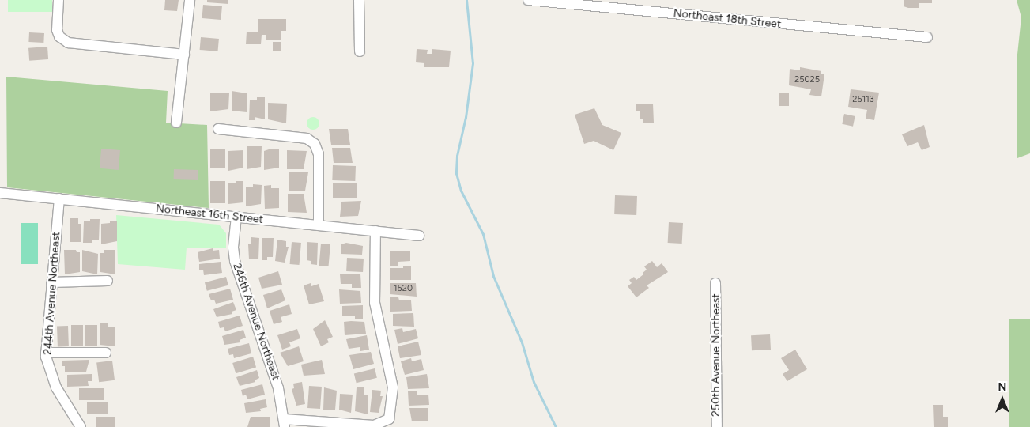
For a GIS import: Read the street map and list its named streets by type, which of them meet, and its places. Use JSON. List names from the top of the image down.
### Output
{
  "streets": {
    "street": [
      "Northeast 18th Street",
      "Northeast 16th Street",
      "244th Avenue Northeast",
      "246th Avenue Northeast",
      "250th Avenue Northeast"
    ]
  },
  "crossings": [
    ["Northeast 16th Street", "244th Avenue Northeast"],
    ["Northeast 16th Street", "246th Avenue Northeast"]
  ],
  "house_numbers": ["25025", "25113", "1520"],
  "north": "top"
}
